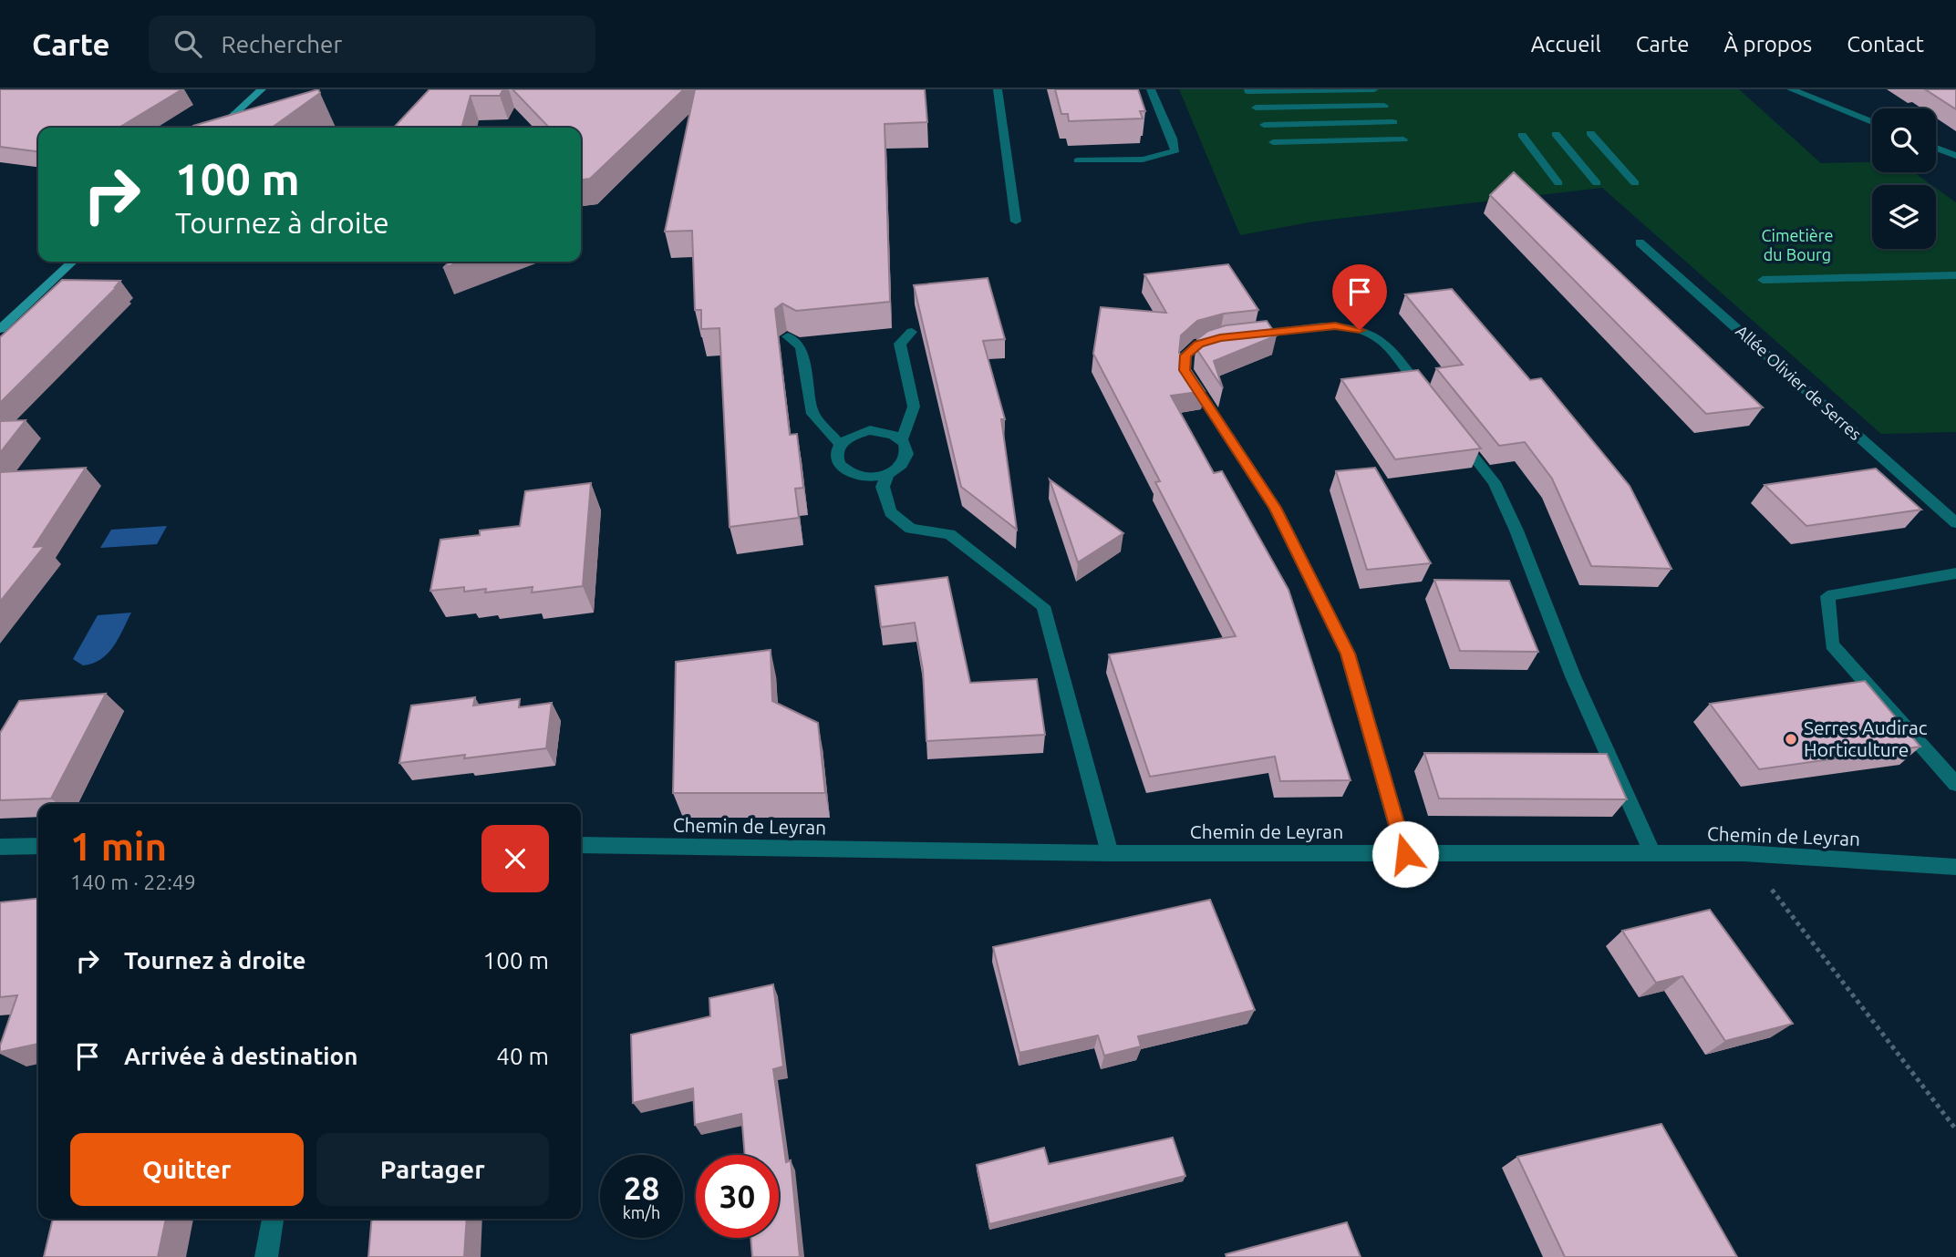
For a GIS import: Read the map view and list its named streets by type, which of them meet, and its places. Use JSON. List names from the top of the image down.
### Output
{
  "streets": {
    "street": ["Allée Olivier de Serres", "Chemin de Leyran"]
  },
  "parks": ["Cimetière du Bourg"],
  "places": ["Serres Audirac Horticulture"],
  "page": {
    "header": "Carte",
    "search": "Rechercher",
    "nav": [
      "Accueil",
      "Carte",
      "À propos",
      "Contact"
    ],
    "turn": ["100 m", "Tournez à droite"],
    "heading": ["1 min", "140 m · 22:49"],
    "list": [
      {
        "name": "Tournez à droite",
        "value": "100 m"
      },
      {
        "name": "Arrivée à destination",
        "value": "40 m"
      }
    ],
    "buttons": ["Quitter", "Partager"],
    "speed": "28 km/h",
    "limit": "30"
  }
}
